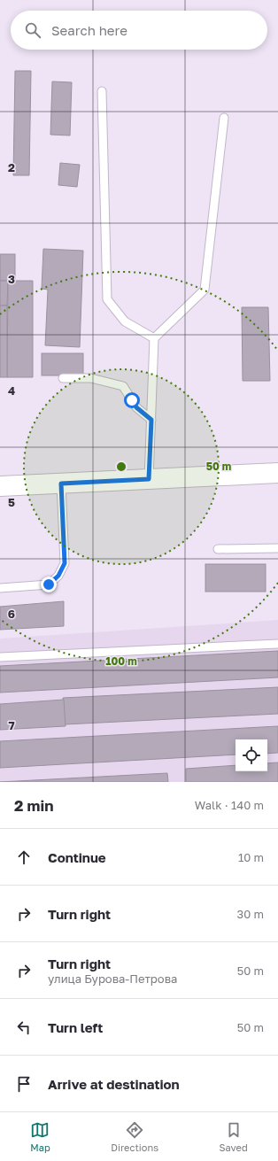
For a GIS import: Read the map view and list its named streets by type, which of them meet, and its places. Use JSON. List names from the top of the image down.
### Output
{
  "page": {
    "search": "Search here",
    "heading": ["2 min", "Walk · 140 m"],
    "list": [
      ["Continue", "10 m"],
      ["Turn right", "30 m"],
      ["Turn right", "улица Бурова-Петрова", "50 m"],
      ["Turn left", "50 m"],
      "Arrive at destination"
    ],
    "nav": ["Map", "Directions", "Saved"]
  },
  "grid": {
    "rows": [
      "2",
      "3",
      "4",
      "5",
      "6",
      "7"
    ]
  },
  "rings": ["50 m", "100 m"]
}
